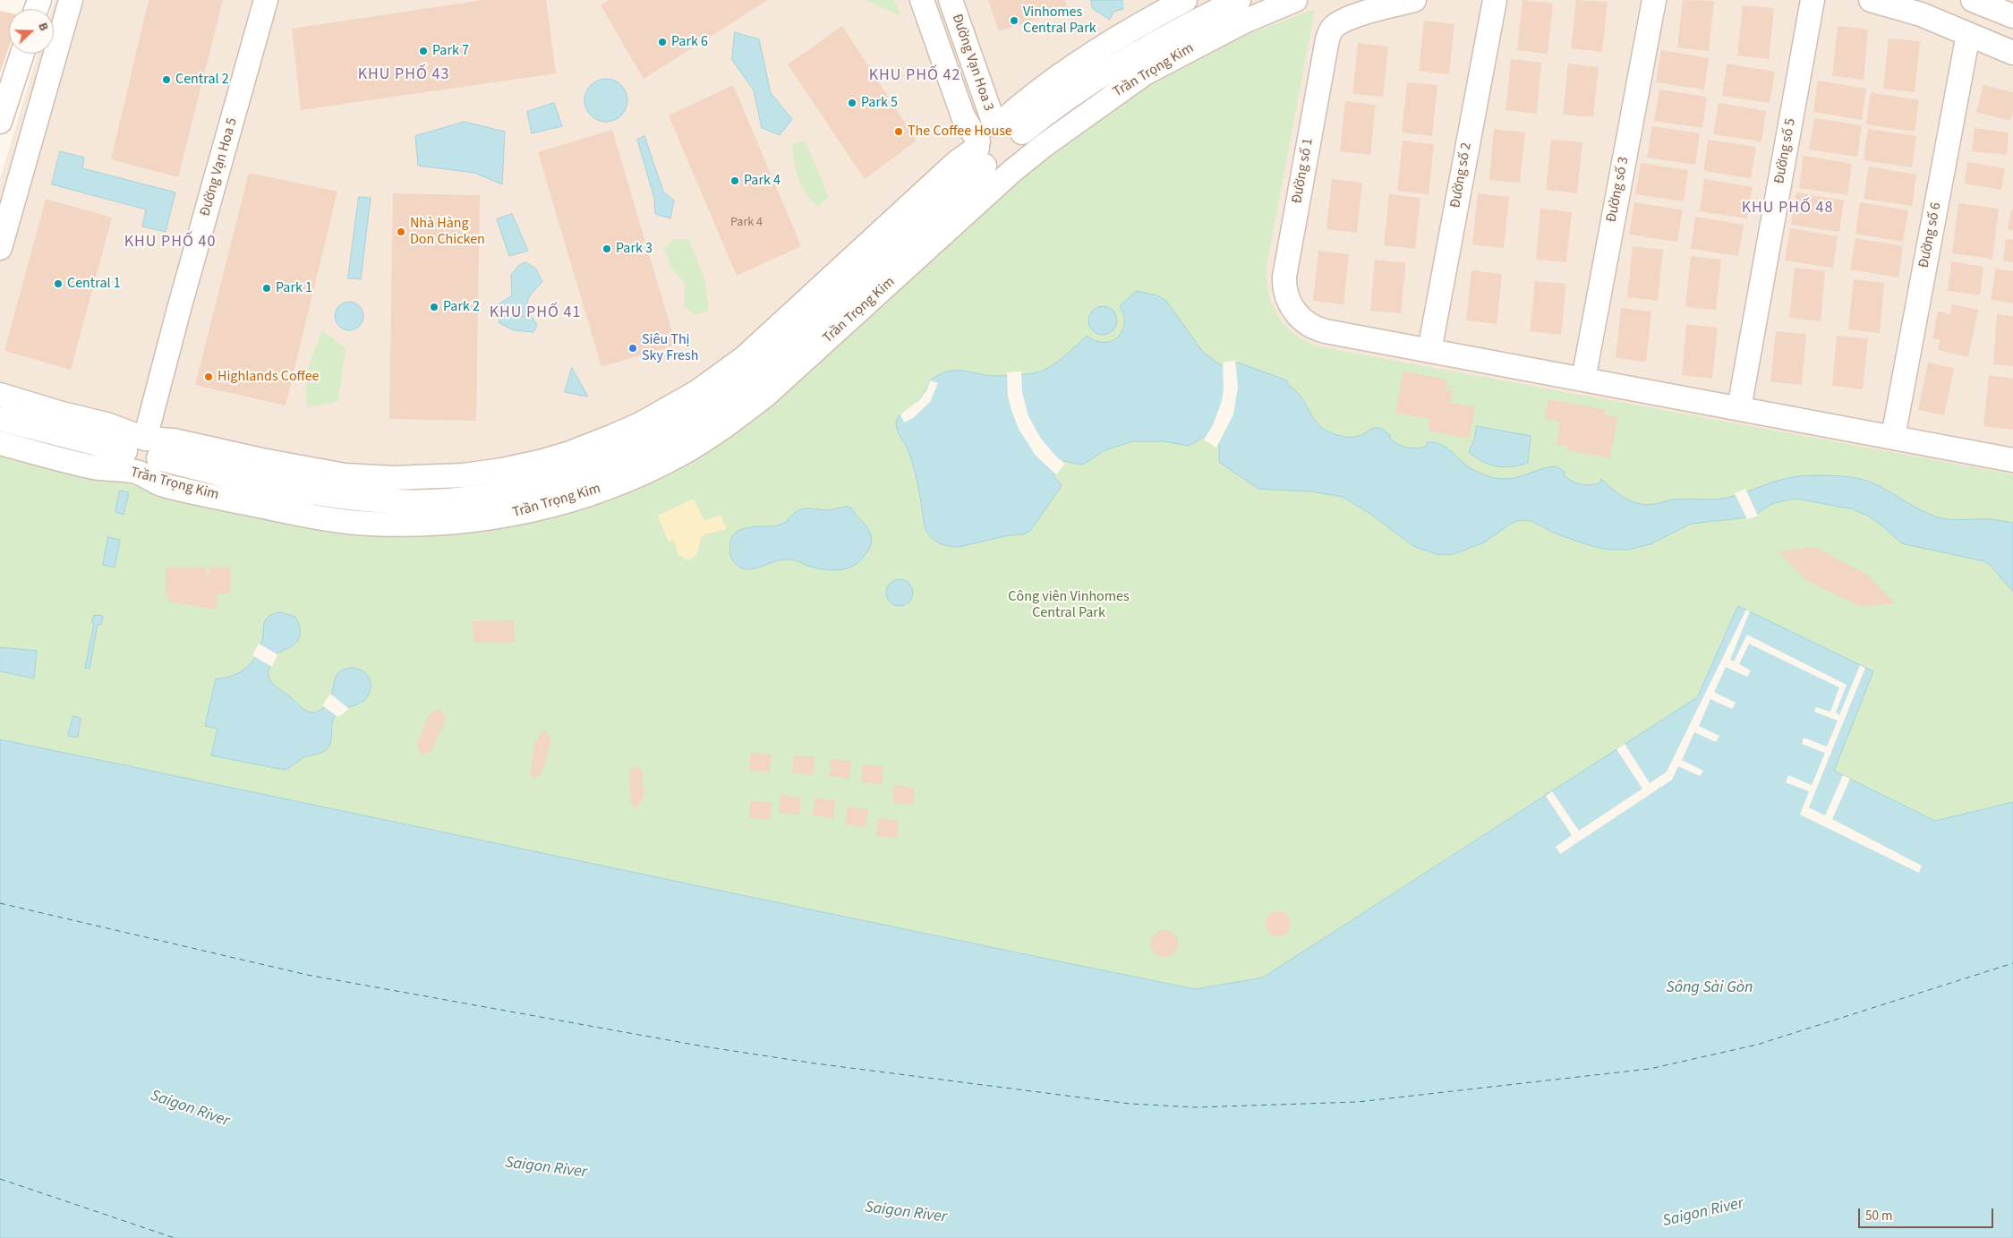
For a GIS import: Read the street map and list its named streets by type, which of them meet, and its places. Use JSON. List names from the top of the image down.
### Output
{
  "streets": {
    "street": [
      "Đường Vạn Hoa 3",
      "Trần Trọng Kim",
      "Đường số 5",
      "Đường Vạn Hoa 5",
      "Đường số 1",
      "Đường số 2",
      "Đường số 3",
      "Đường số 6"
    ]
  },
  "crossings": [
    ["Đường Vạn Hoa 3", "Trần Trọng Kim"],
    ["Trần Trọng Kim", "Đường Vạn Hoa 5"],
    ["Đường số 1", "Đường số 2"]
  ],
  "districts": [
    "KHU PHỐ 43",
    "KHU PHỐ 42",
    "KHU PHỐ 48",
    "KHU PHỐ 40",
    "KHU PHỐ 41"
  ],
  "water": ["Sông Sài Gòn", "Saigon River"],
  "parks": ["Công viên Vinhomes Central Park"],
  "places": [
    "Vinhomes Central Park",
    "Park 6",
    "Park 7",
    "Central 2",
    "Park 5",
    "The Coffee House",
    "Park 4",
    "Nhà Hàng Don Chicken",
    "Park 3",
    "Central 1",
    "Park 1",
    "Park 2",
    "Siêu Thị Sky Fresh",
    "Highlands Coffee"
  ],
  "house_numbers": ["Park 4"],
  "scale_bar": "50 m",
  "north": "right"
}
